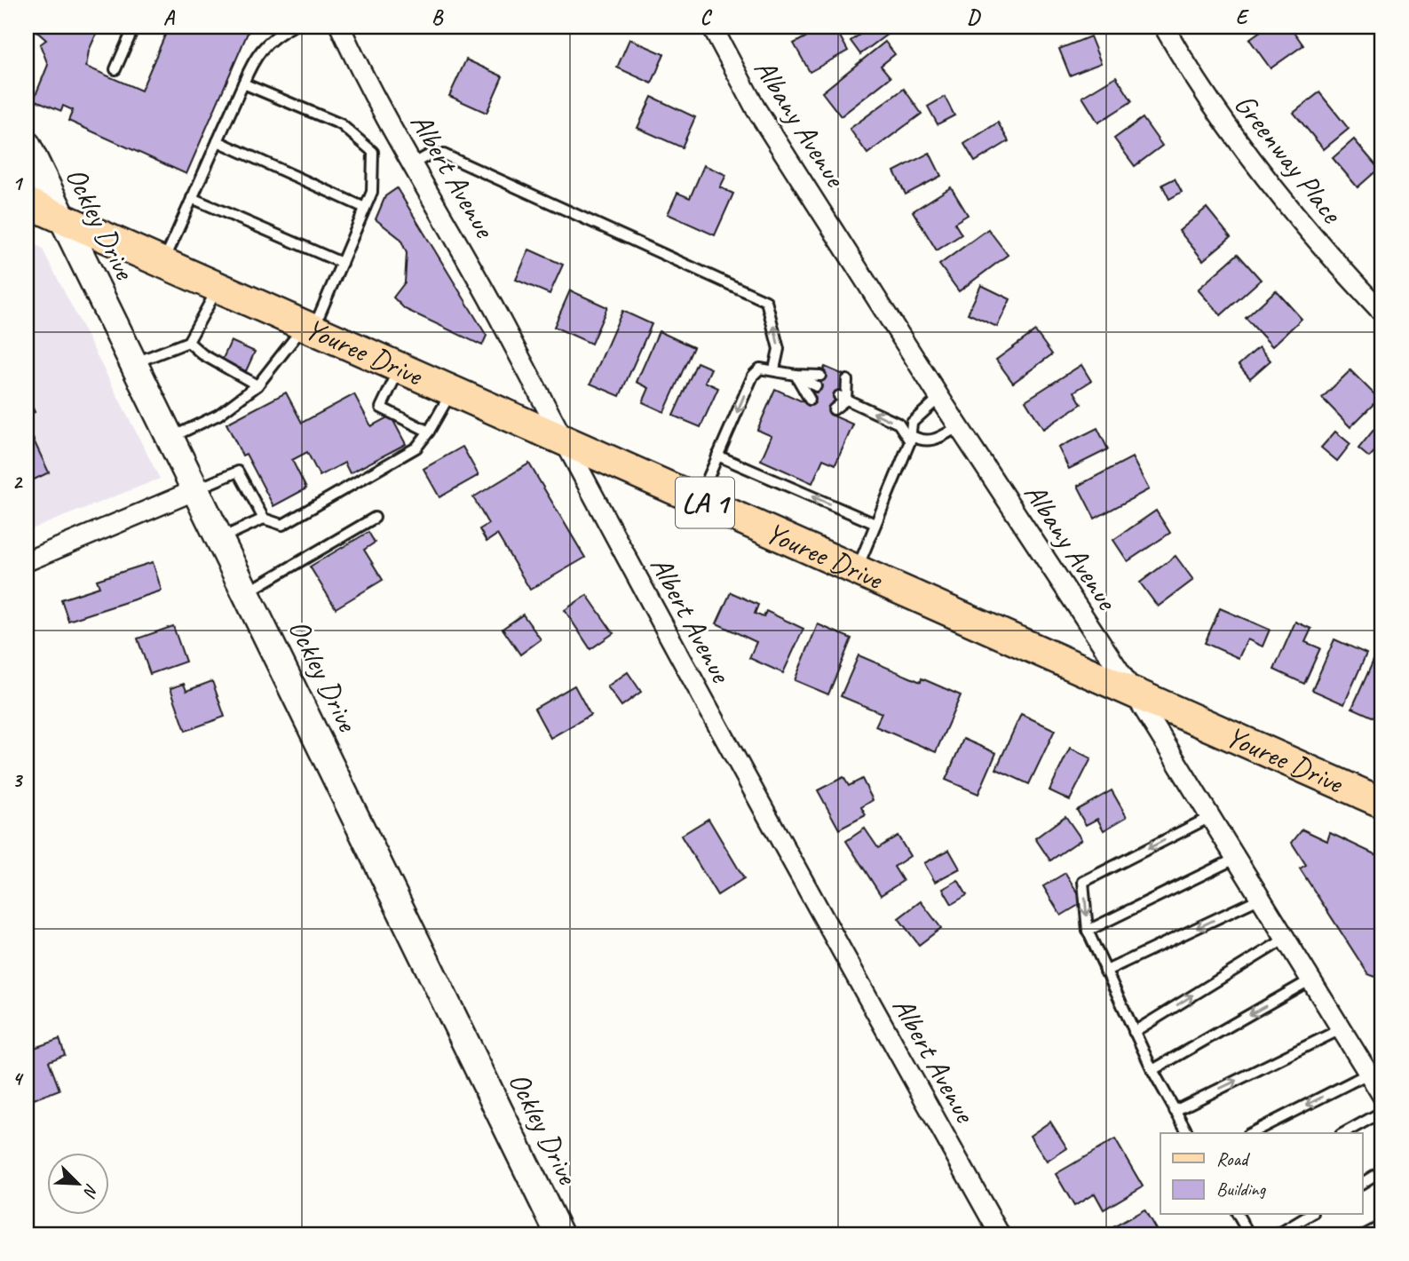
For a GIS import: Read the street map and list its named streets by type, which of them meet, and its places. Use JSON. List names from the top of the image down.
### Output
{
  "streets": {
    "main road": ["Youree Drive", "LA 1"],
    "street": [
      "Albany Avenue",
      "Greenway Place",
      "Albert Avenue",
      "Ockley Drive"
    ]
  },
  "crossings": [
    ["Albany Avenue", "Youree Drive"],
    ["Albert Avenue", "Youree Drive"],
    ["Ockley Drive", "Youree Drive"]
  ],
  "legend": ["Road", "Building"],
  "north": "bottom right",
  "grid": {
    "columns": [
      "A",
      "B",
      "C",
      "D",
      "E"
    ],
    "rows": [
      "1",
      "2",
      "3",
      "4"
    ]
  }
}
